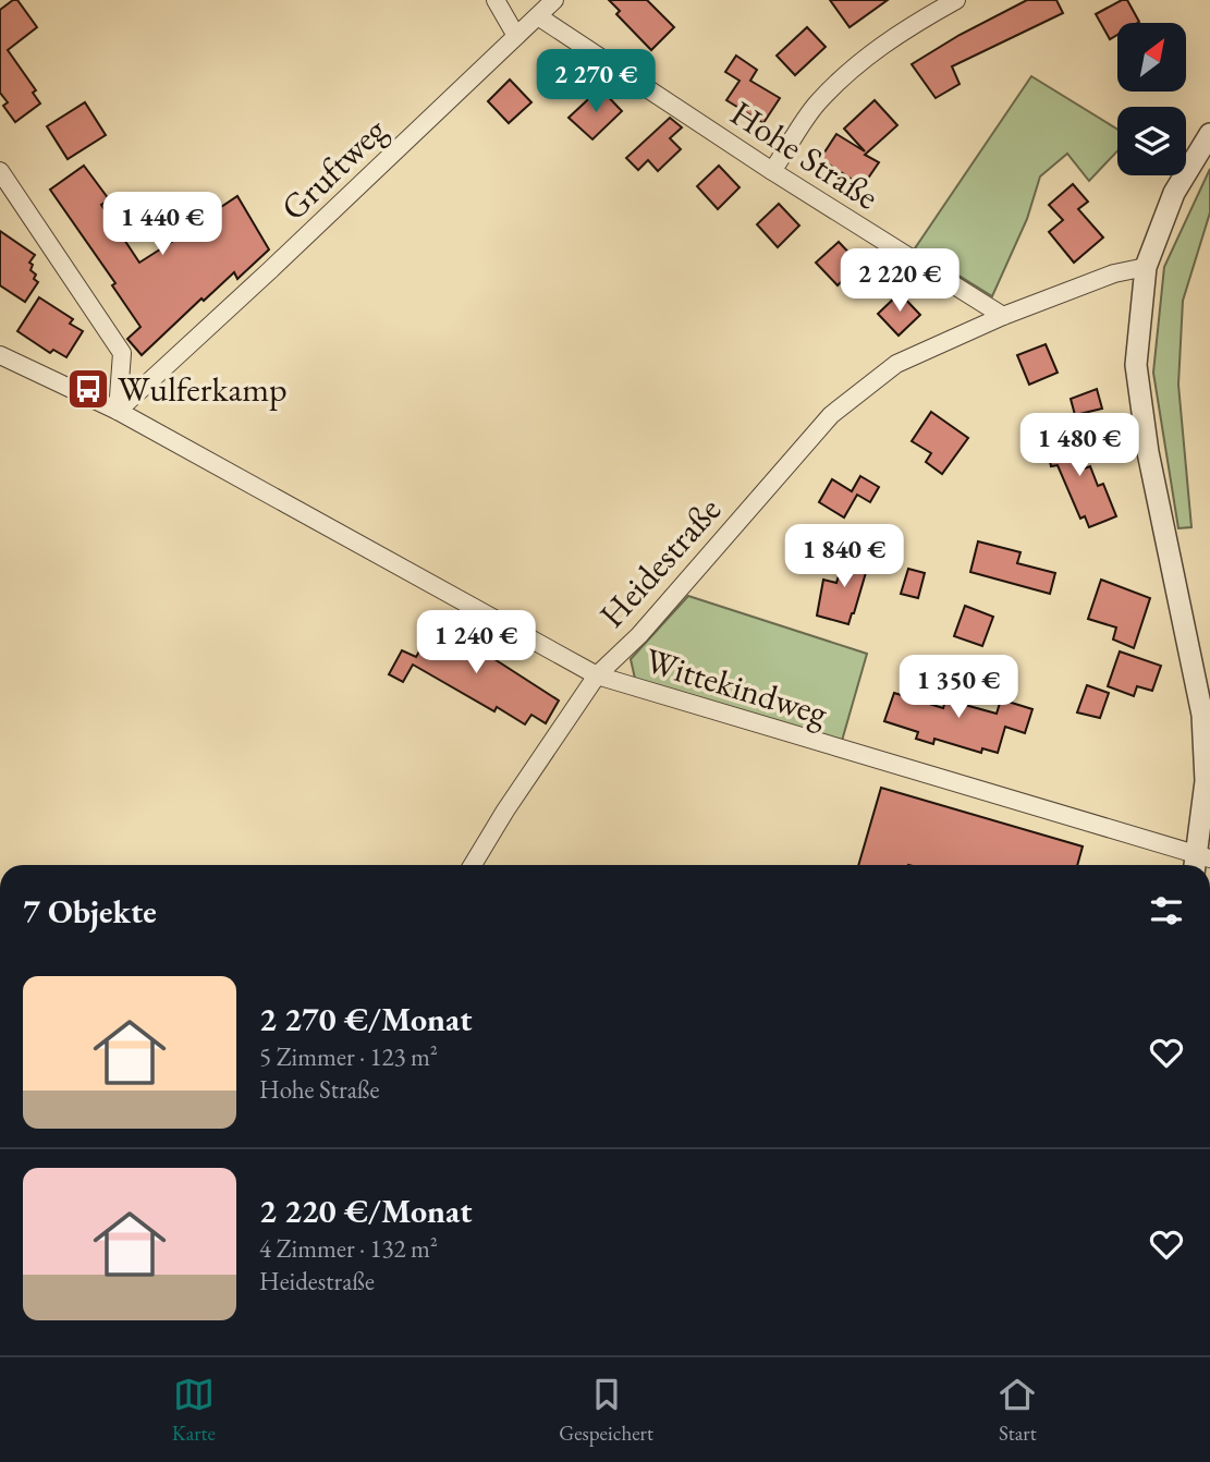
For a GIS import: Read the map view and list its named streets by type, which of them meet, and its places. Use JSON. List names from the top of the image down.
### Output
{
  "streets": {
    "street": [
      "Hohe Straße",
      "Gruftweg",
      "Heidestraße",
      "Wittekindweg"
    ]
  },
  "crossings": [
    ["Hohe Straße", "Gruftweg"],
    ["Hohe Straße", "Heidestraße"],
    ["Gruftweg", "Heidestraße"],
    ["Heidestraße", "Wittekindweg"]
  ],
  "places": {
    "bus stop": ["Wulferkamp"]
  },
  "north": "top right",
  "page": {
    "price": [
      "2 270 €",
      "1 440 €",
      "2 220 €",
      "1 480 €",
      "1 840 €",
      "1 240 €",
      "1 350 €"
    ],
    "heading": "7 Objekte",
    "list": [
      {
        "name": "2 270 €/Monat",
        "note": "5 Zimmer · 123 m² · Hohe Straße"
      },
      {
        "name": "2 220 €/Monat",
        "note": "4 Zimmer · 132 m² · Heidestraße"
      }
    ],
    "tabs": ["Karte", "Gespeichert", "Start"]
  }
}
